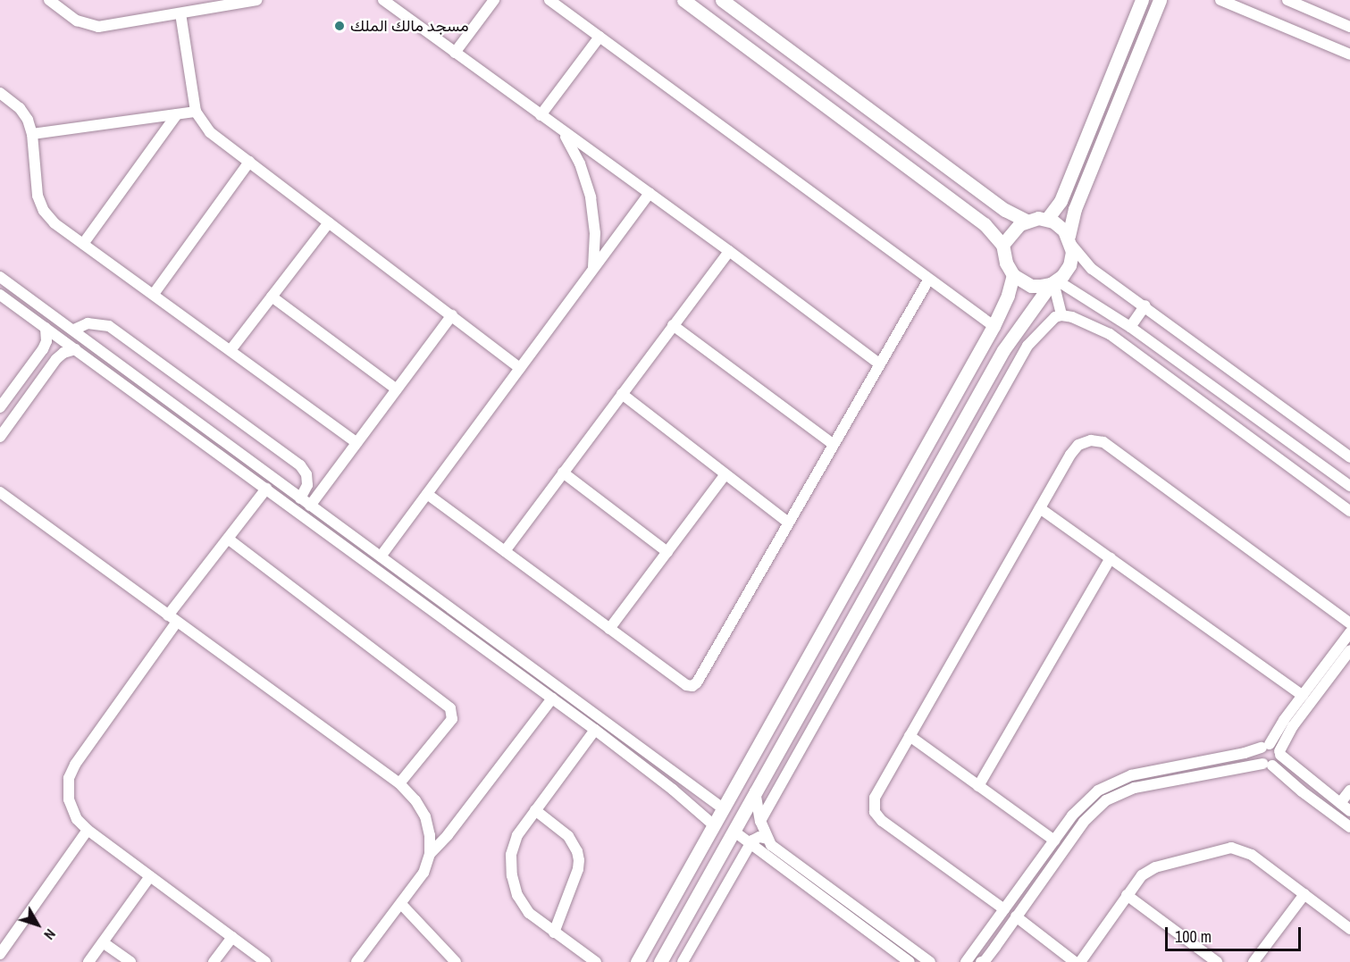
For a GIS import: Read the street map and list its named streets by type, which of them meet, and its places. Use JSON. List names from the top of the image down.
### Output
{
  "places": ["مسجد مالك الملك"],
  "scale_bar": "100 m",
  "north": "bottom right"
}
